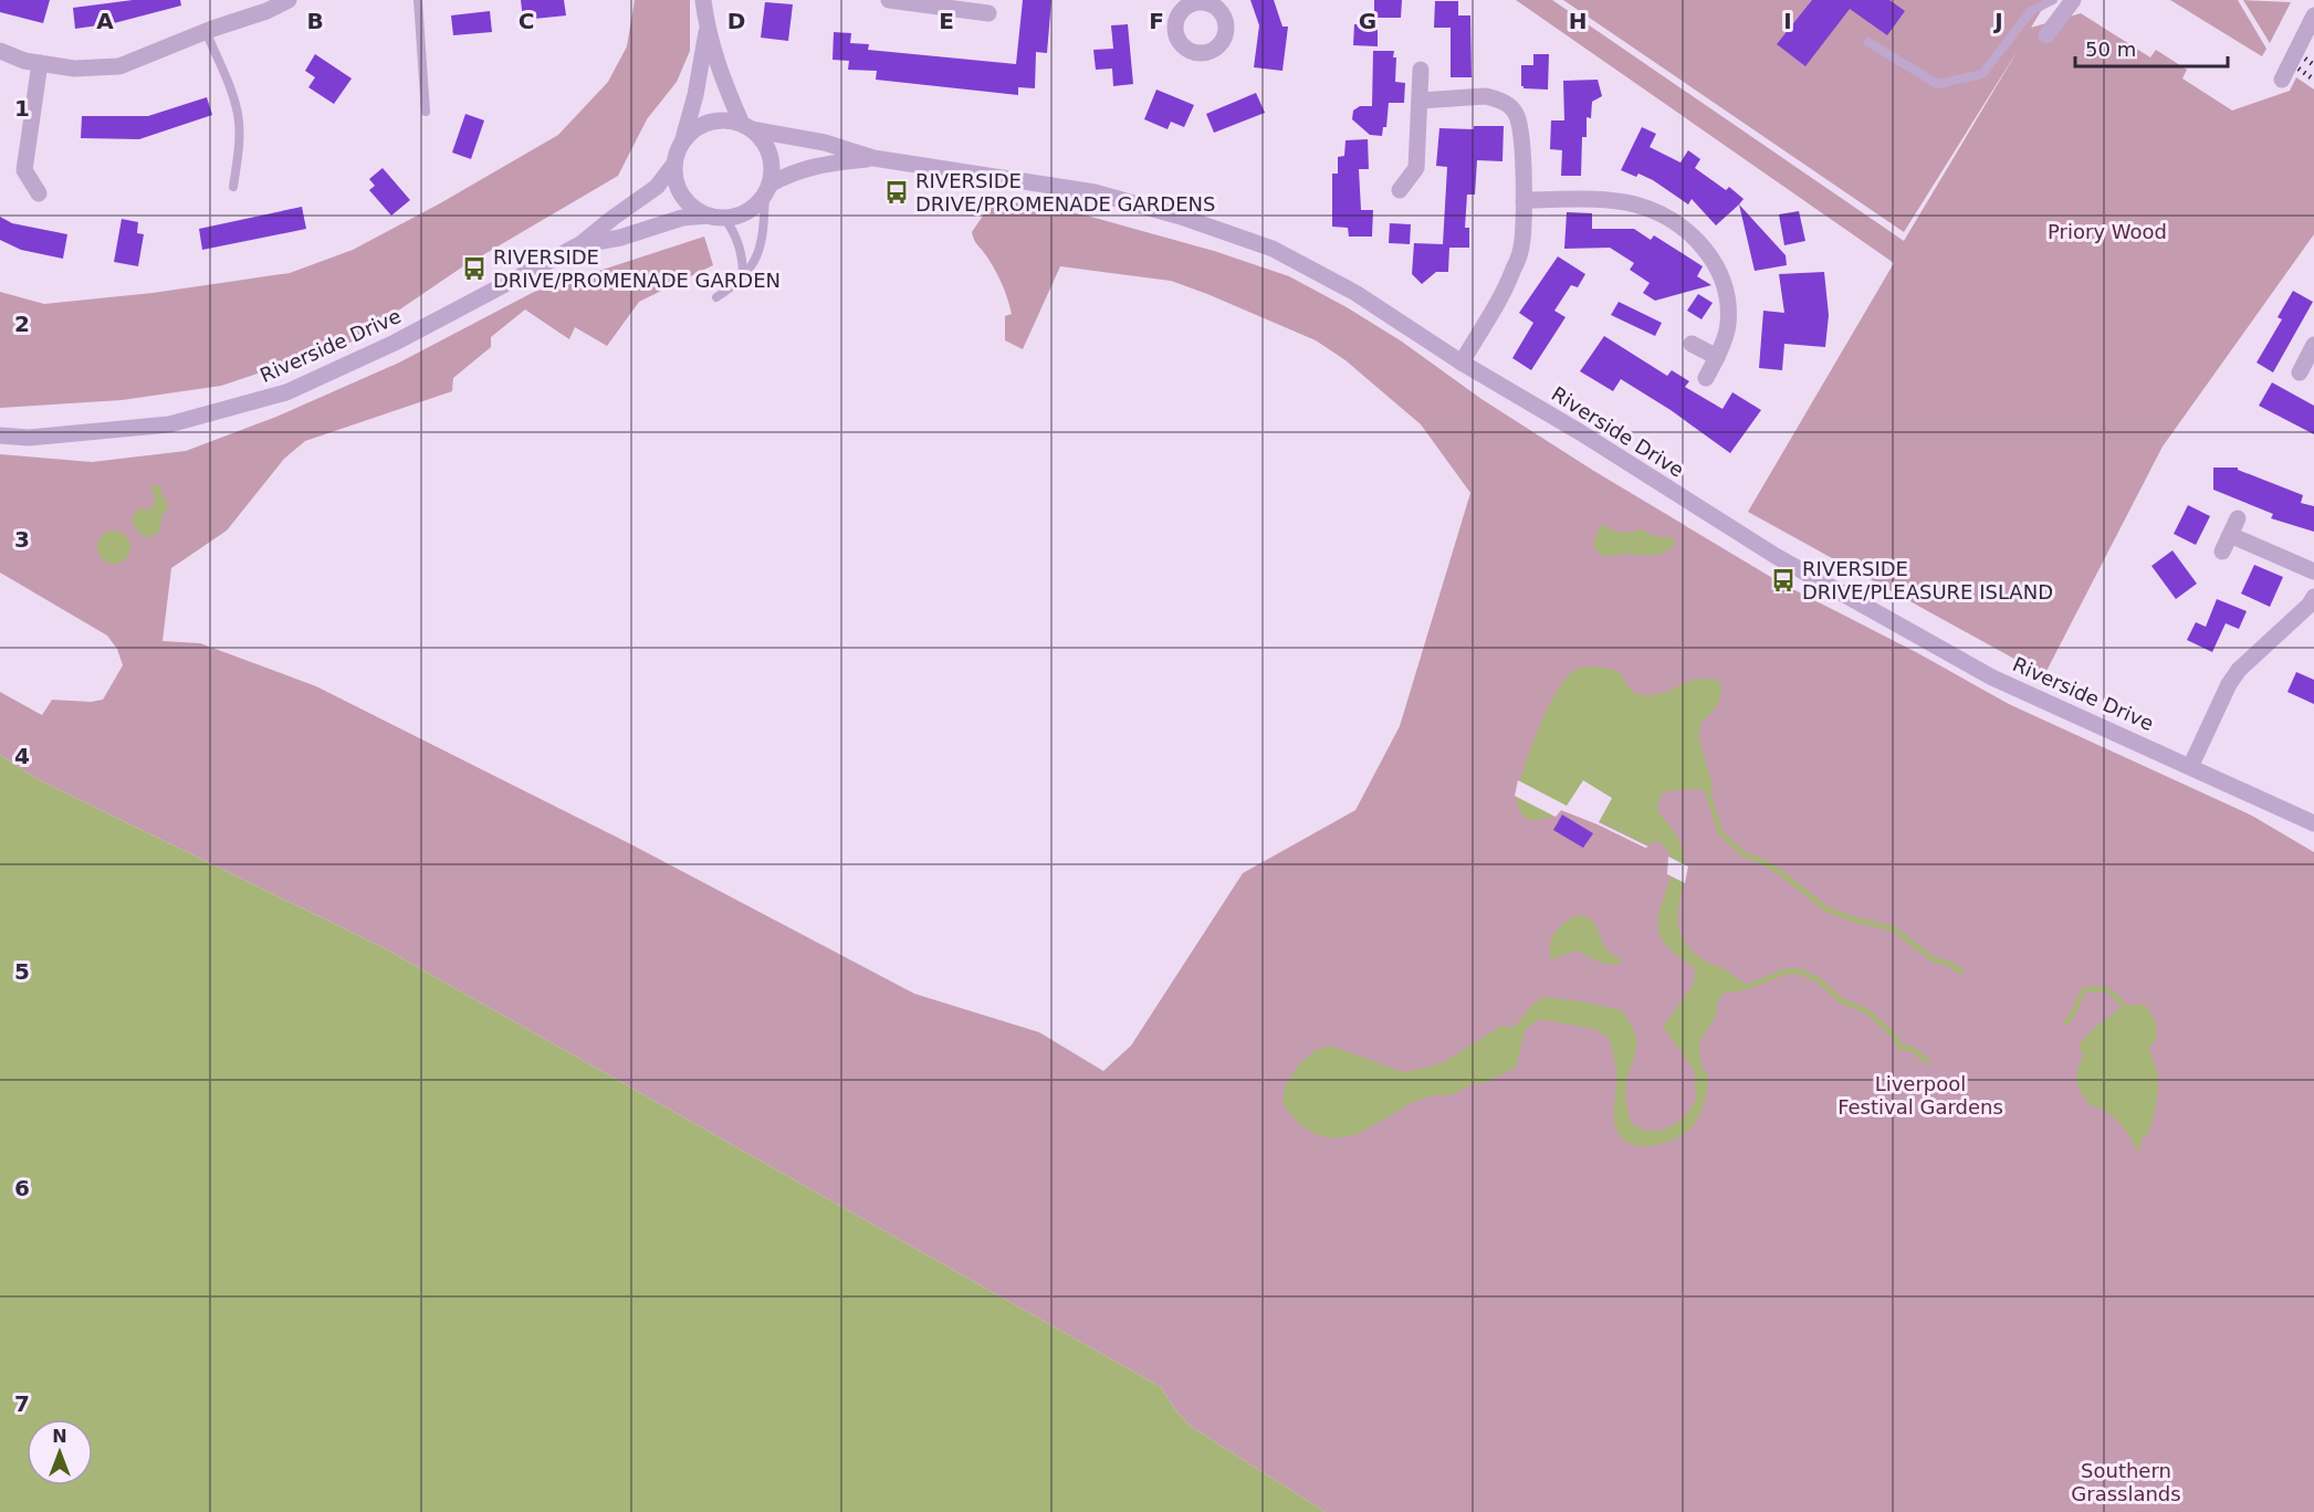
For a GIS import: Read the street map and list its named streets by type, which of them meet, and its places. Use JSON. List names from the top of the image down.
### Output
{
  "streets": {
    "street": ["Riverside Drive"]
  },
  "parks": ["Priory Wood", "Liverpool Festival Gardens", "Southern Grasslands"],
  "places": {
    "bus stop": ["RIVERSIDE DRIVE/PROMENADE GARDENS", "RIVERSIDE DRIVE/PROMENADE GARDEN", "RIVERSIDE DRIVE/PLEASURE ISLAND"]
  },
  "scale_bar": "50 m",
  "north": "top",
  "grid": {
    "columns": [
      "A",
      "B",
      "C",
      "D",
      "E",
      "F",
      "G",
      "H",
      "I",
      "J"
    ],
    "rows": [
      "1",
      "2",
      "3",
      "4",
      "5",
      "6",
      "7"
    ]
  }
}
